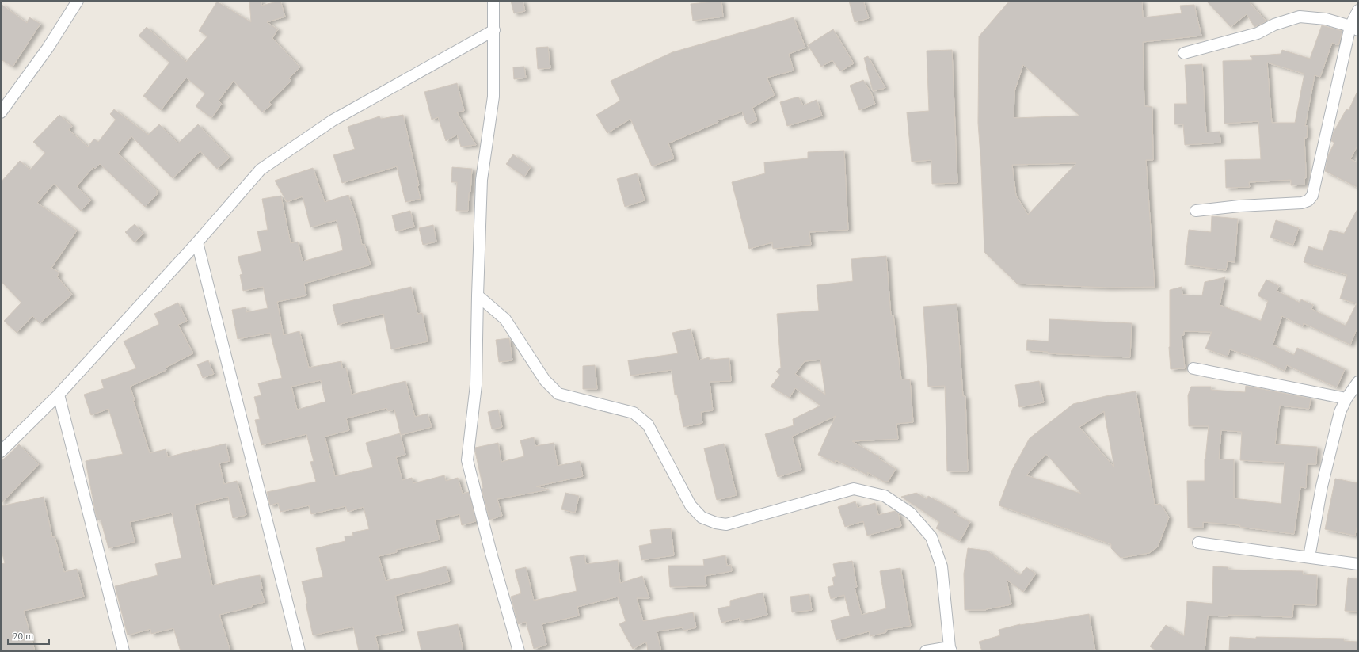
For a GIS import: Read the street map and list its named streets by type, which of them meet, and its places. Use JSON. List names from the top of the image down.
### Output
{
  "scale_bar": "20 m"
}
